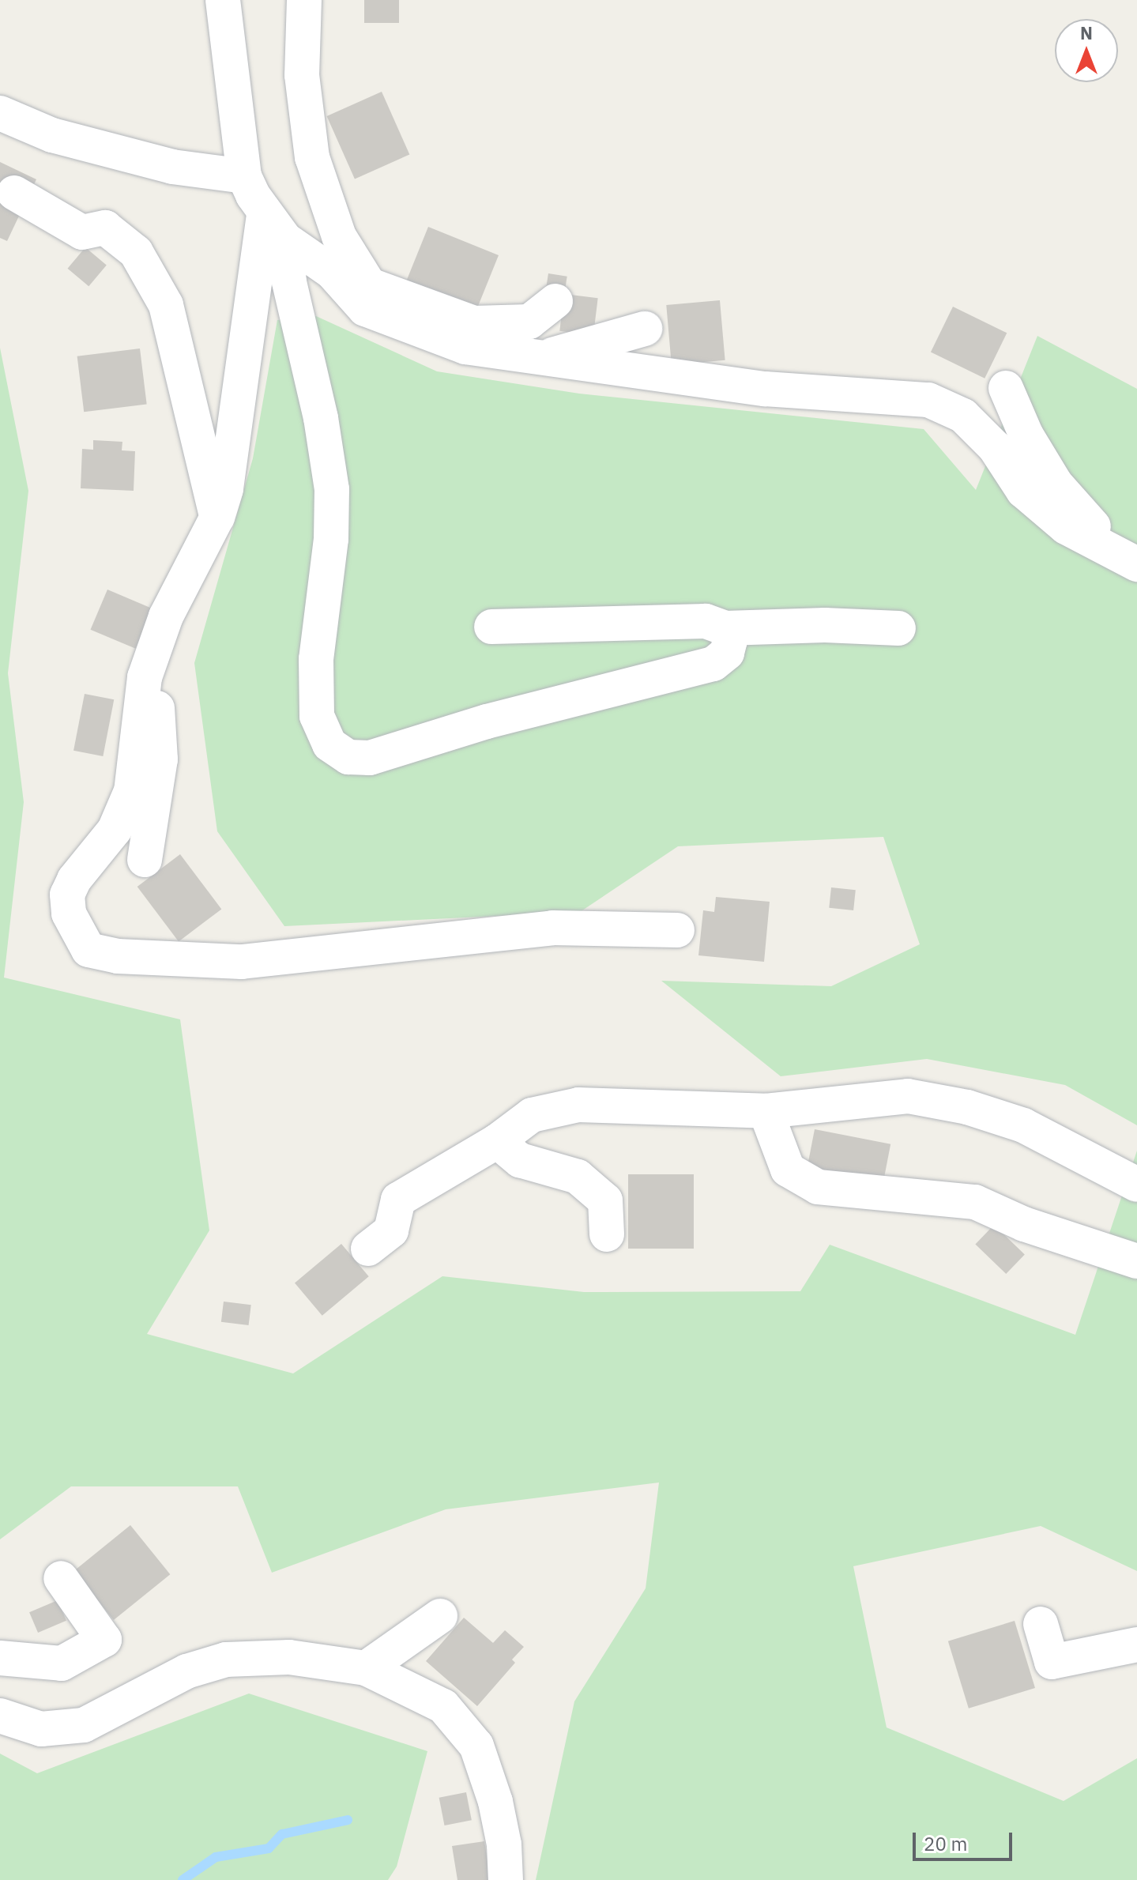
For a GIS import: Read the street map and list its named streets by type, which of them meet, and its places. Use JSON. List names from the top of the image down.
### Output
{
  "scale_bar": "20 m",
  "north": "top"
}
